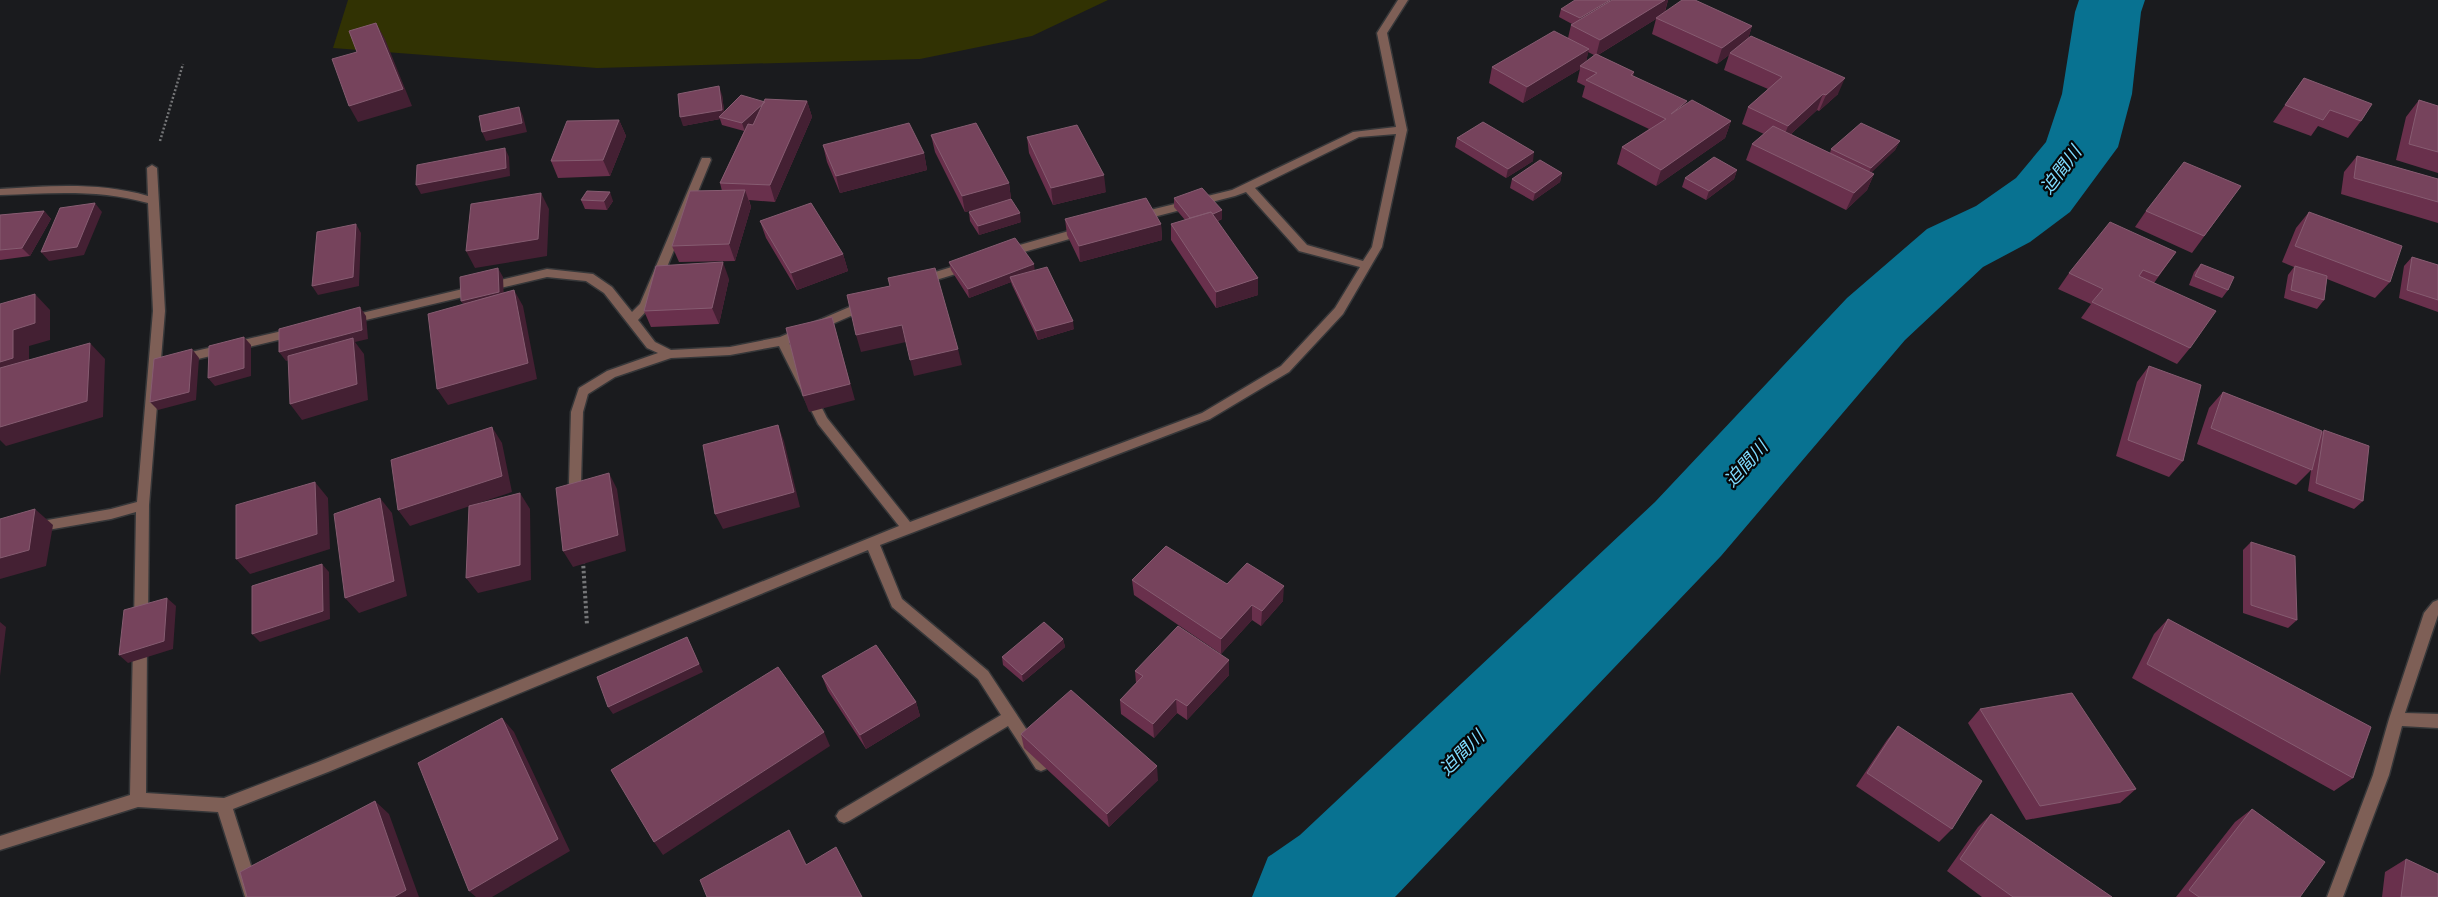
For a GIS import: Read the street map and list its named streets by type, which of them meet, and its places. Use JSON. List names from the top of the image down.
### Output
{
  "water": ["迫間川"]
}
